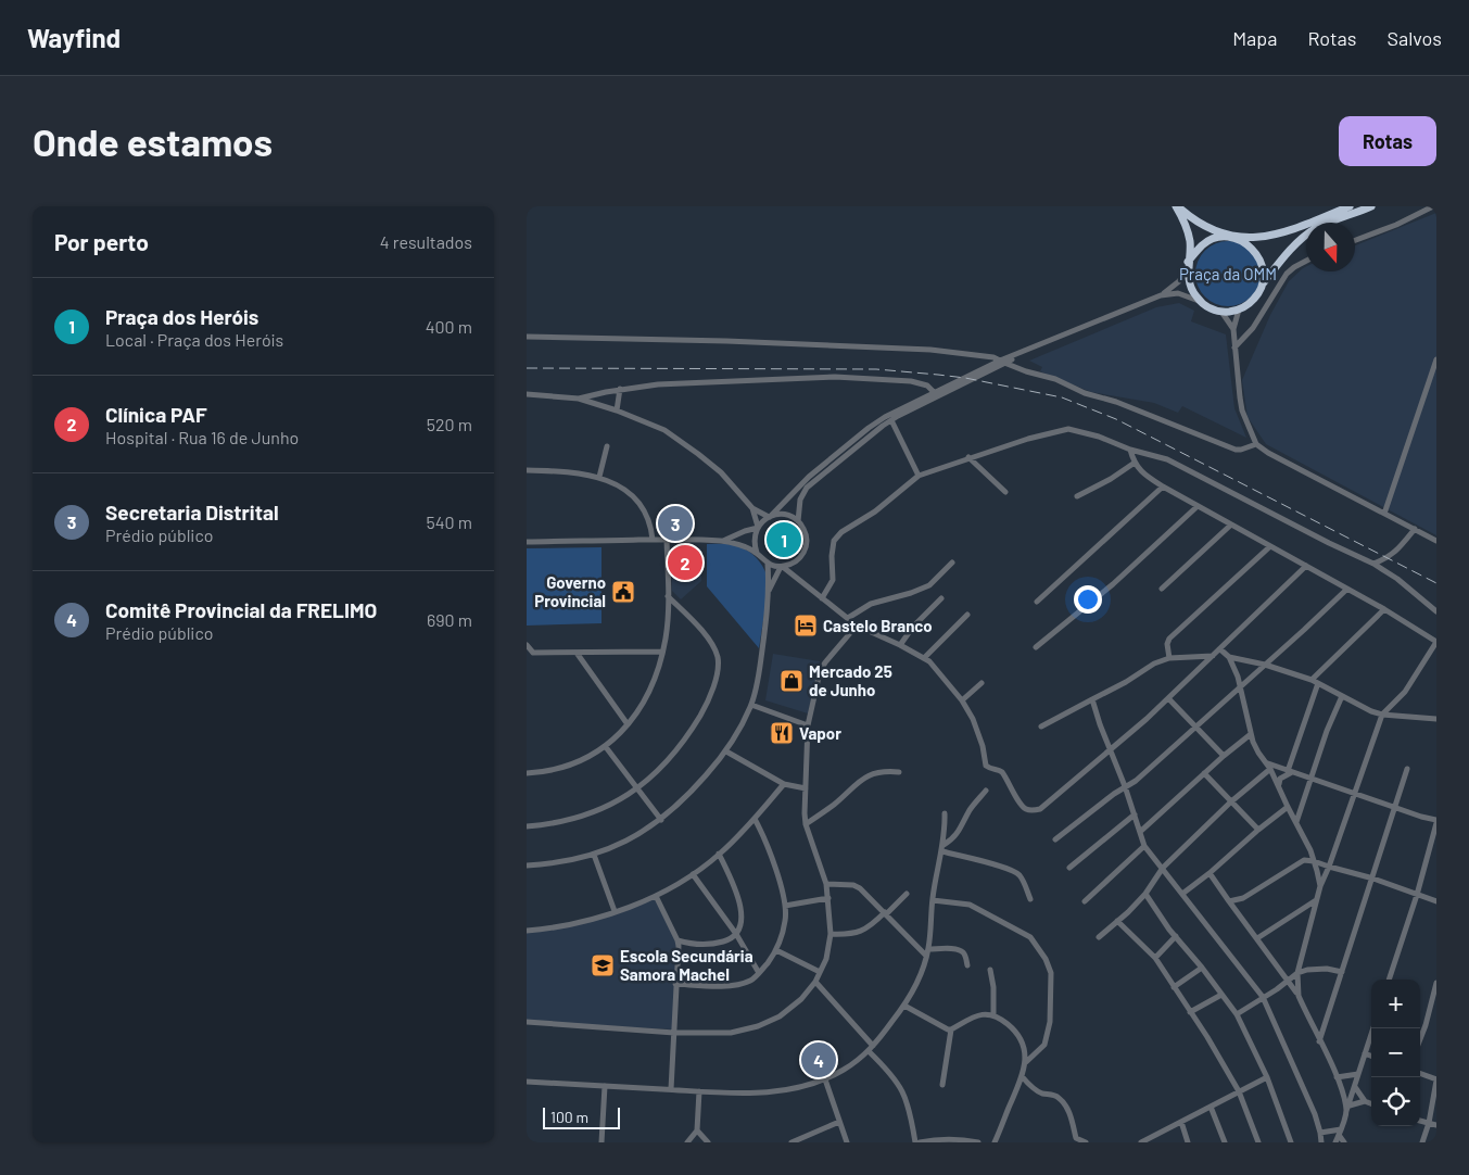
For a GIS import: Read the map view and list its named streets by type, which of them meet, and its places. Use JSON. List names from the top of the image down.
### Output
{
  "parks": ["Praça da OMM"],
  "places": {
    "public building": ["Governo Provincial"],
    "hotel": ["Castelo Branco"],
    "shop": ["Mercado 25 de Junho"],
    "restaurant": ["Vapor"],
    "school or university": ["Escola Secundária Samora Machel"]
  },
  "scale_bar": "100 m",
  "north": "bottom",
  "page": {
    "header": "Wayfind",
    "nav": ["Mapa", "Rotas", "Salvos"],
    "buttons": "Rotas",
    "title": "Onde estamos",
    "heading": ["Por perto", "4 resultados"],
    "list": [
      {
        "mark": "1",
        "name": "Praça dos Heróis",
        "note": "Local · Praça dos Heróis",
        "value": "400 m"
      },
      {
        "mark": "2",
        "name": "Clínica PAF",
        "note": "Hospital · Rua 16 de Junho",
        "value": "520 m"
      },
      {
        "mark": "3",
        "name": "Secretaria Distrital",
        "note": "Prédio público",
        "value": "540 m"
      },
      {
        "mark": "4",
        "name": "Comitê Provincial da FRELIMO",
        "note": "Prédio público",
        "value": "690 m"
      }
    ],
    "pins": [
      "3",
      "1",
      "2",
      "4"
    ],
    "map_buttons": ["+", "−"],
    "scale": "100 m"
  }
}
